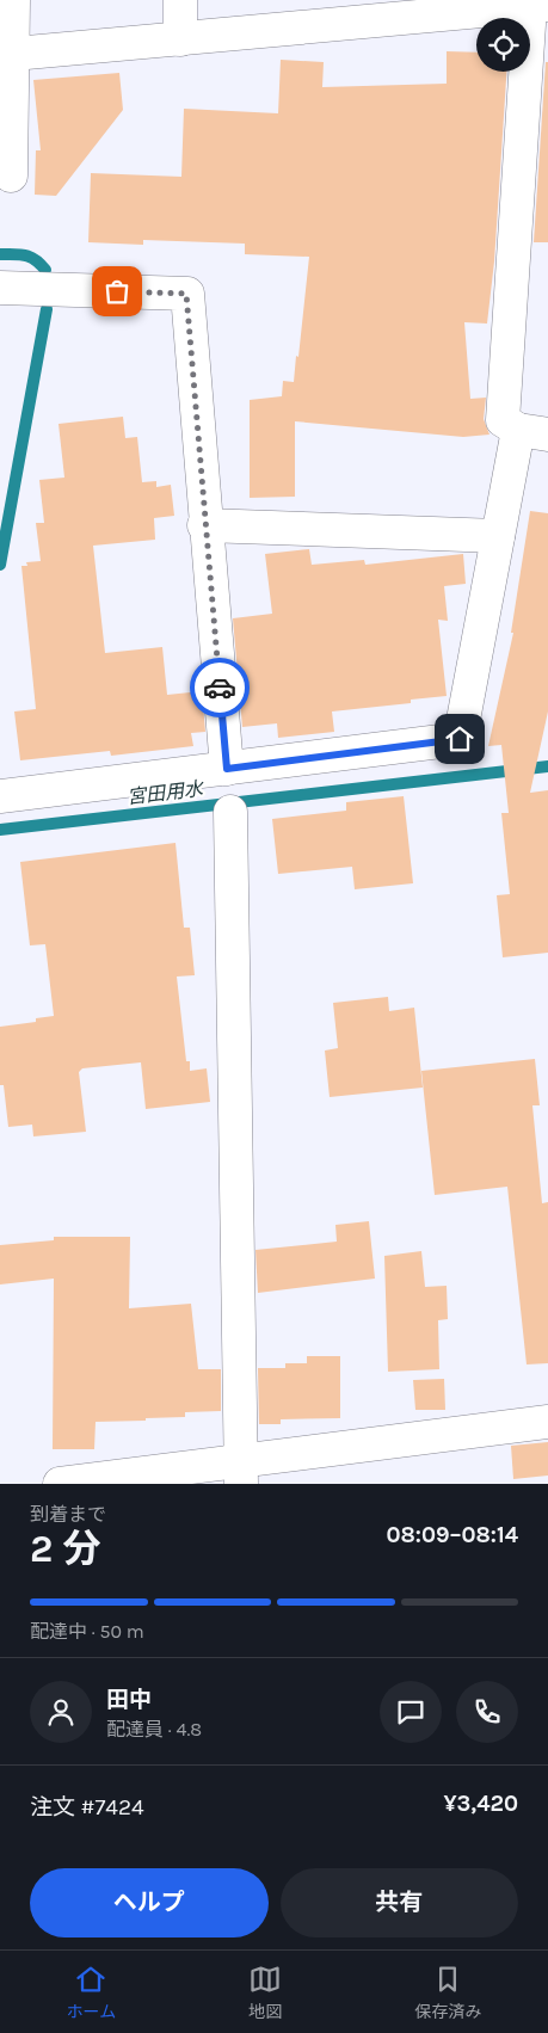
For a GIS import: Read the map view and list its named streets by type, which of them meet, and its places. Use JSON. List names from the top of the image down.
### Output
{
  "water": ["宮田用水"],
  "page": {
    "heading": ["2 分", "到着まで", "08:09–08:14"],
    "panel": [
      "田中",
      "配達員 · 4.8",
      "注文 #7424",
      "¥3,420"
    ],
    "bar": "配達中 · 50 m",
    "buttons": ["ヘルプ", "共有"],
    "tabs": ["ホーム", "地図", "保存済み"]
  }
}
